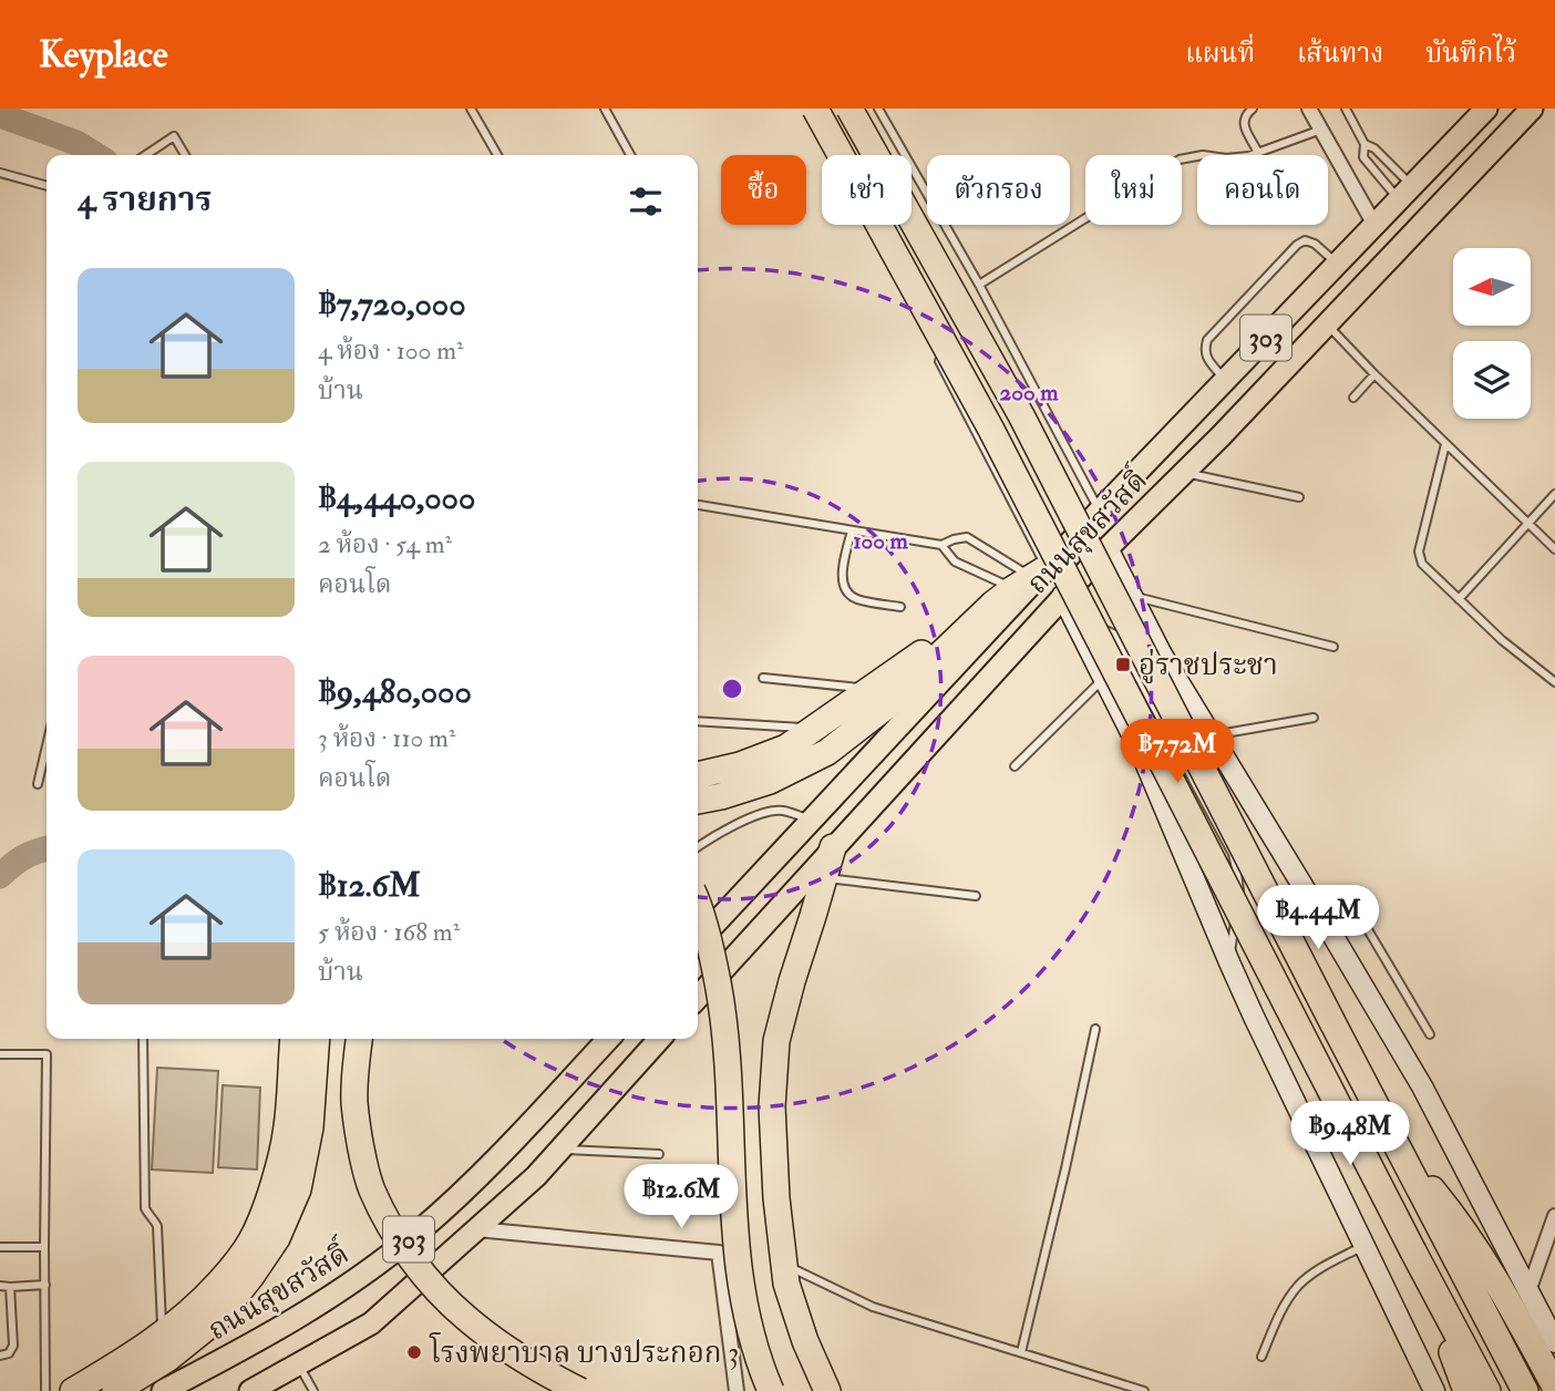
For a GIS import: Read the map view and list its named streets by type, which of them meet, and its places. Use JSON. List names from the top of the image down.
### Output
{
  "streets": {
    "main road": ["303", "ถนนสุขสวัสดิ์"]
  },
  "places": {
    "transit": ["อู่ราชประชา"],
    "other": ["โรงพยาบาล บางประกอก 3"]
  },
  "north": "left",
  "page": {
    "header": "Keyplace",
    "nav": ["แผนที่", "เส้นทาง", "บันทึกไว้"],
    "chip": [
      "ซื้อ",
      "เช่า",
      "ตัวกรอง",
      "ใหม่",
      "คอนโด"
    ],
    "heading": "4 รายการ",
    "list": [
      {
        "name": "฿7,720,000",
        "note": "4 ห้อง · 100 m² · บ้าน"
      },
      {
        "name": "฿4,440,000",
        "note": "2 ห้อง · 54 m² · คอนโด"
      },
      {
        "name": "฿9,480,000",
        "note": "3 ห้อง · 110 m² · คอนโด"
      },
      {
        "name": "฿12.6M",
        "note": "5 ห้อง · 168 m² · บ้าน"
      }
    ],
    "price": [
      "฿7.72M",
      "฿4.44M",
      "฿9.48M",
      "฿12.6M"
    ]
  },
  "rings": ["200 m", "100 m"]
}
